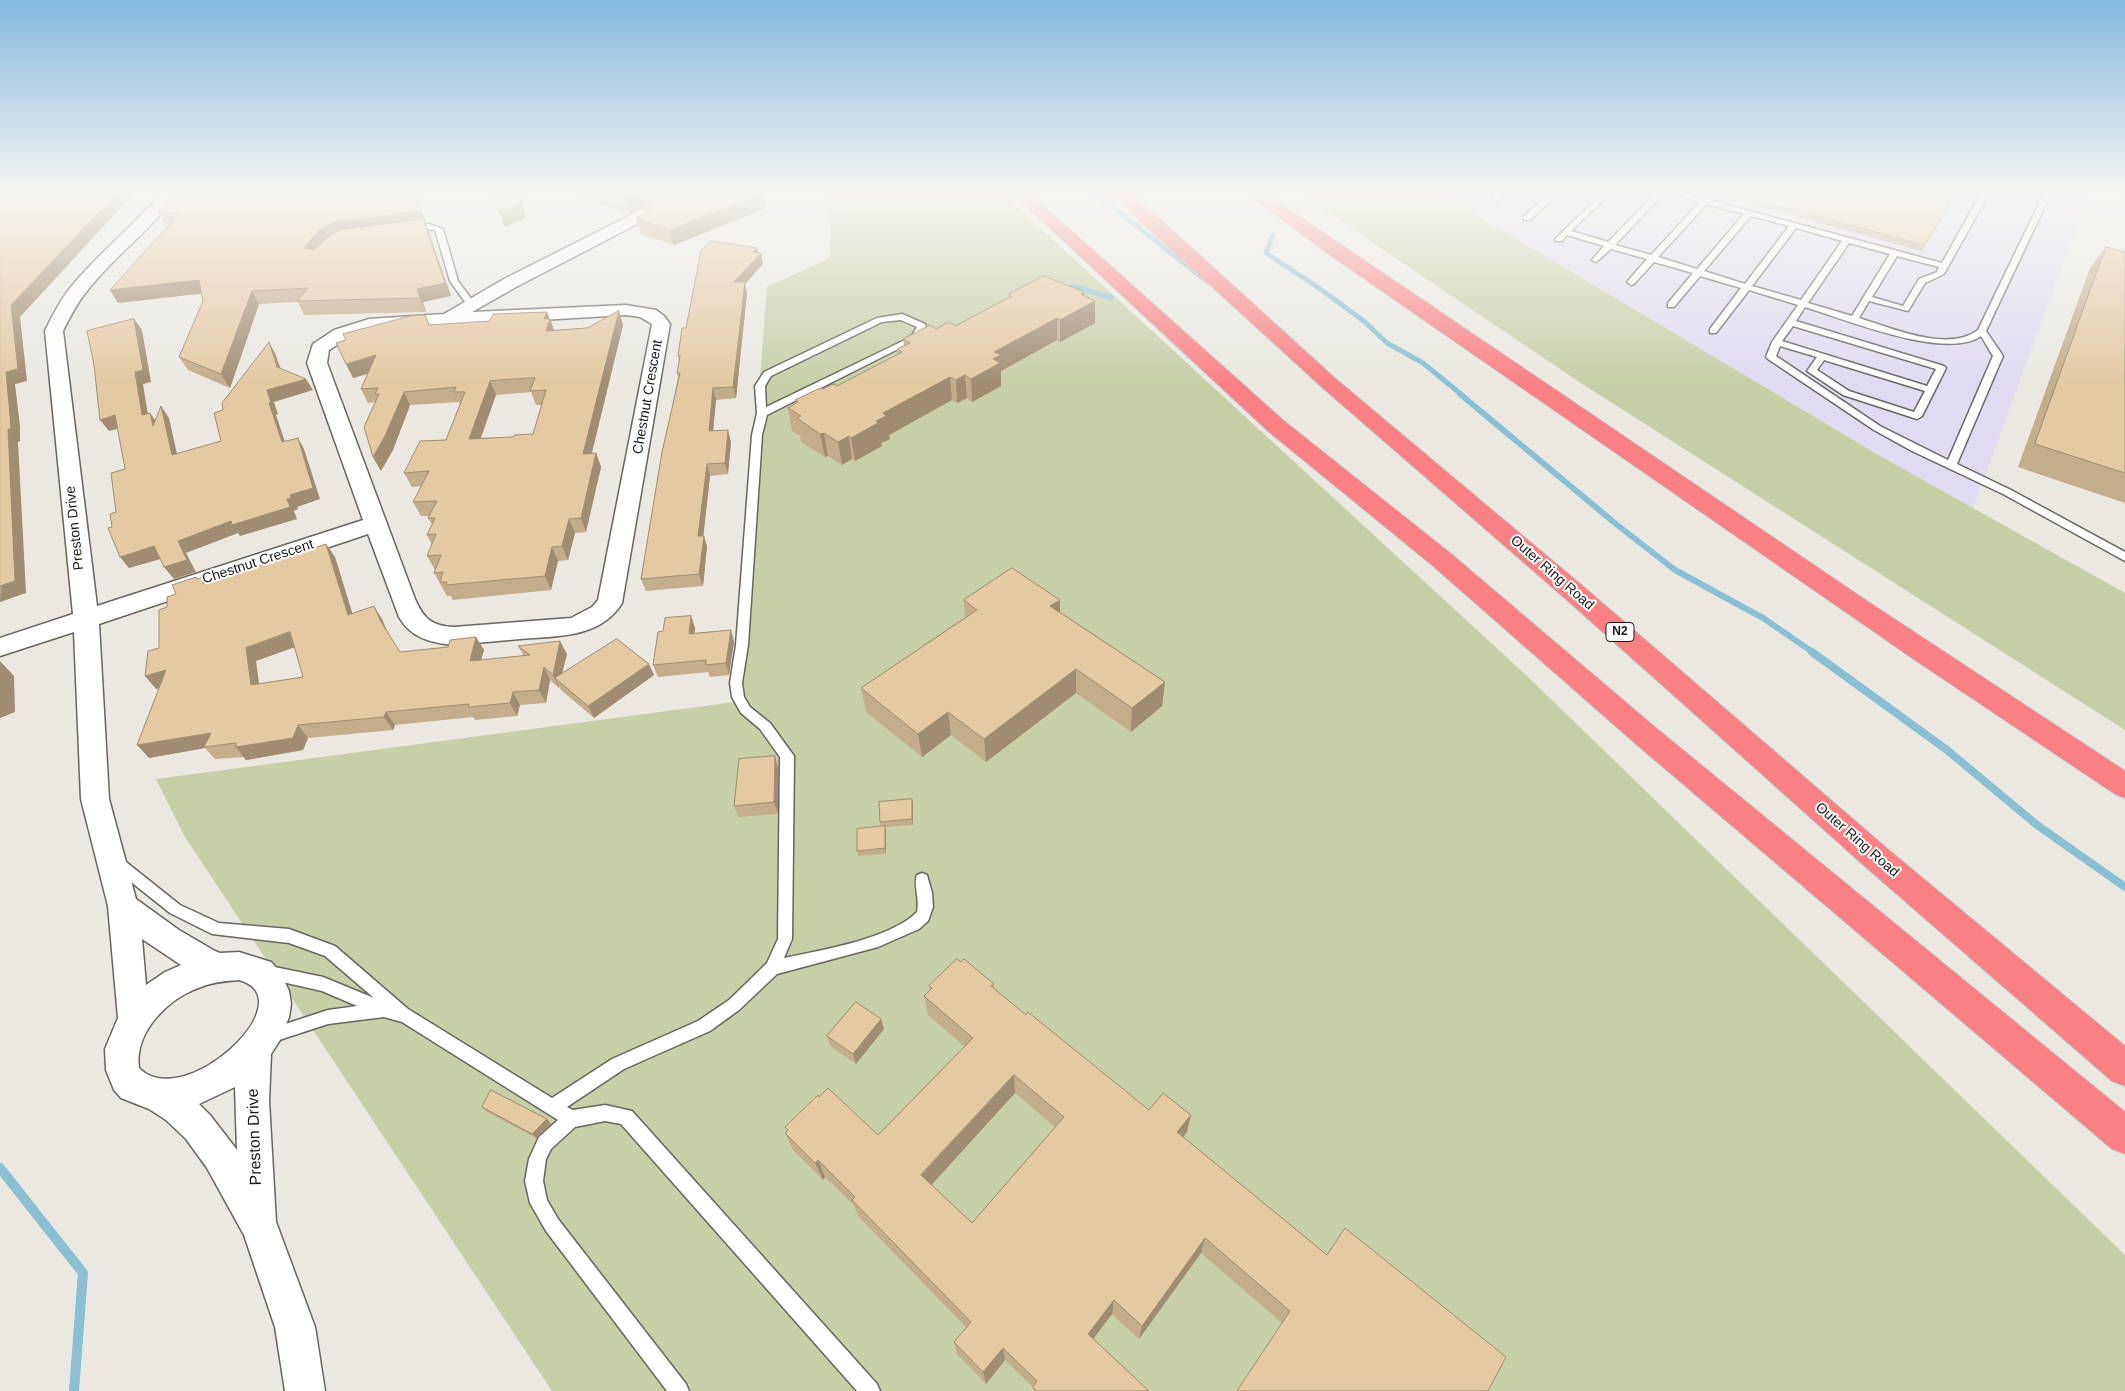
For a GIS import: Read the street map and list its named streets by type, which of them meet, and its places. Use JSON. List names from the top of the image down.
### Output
{
  "streets": {
    "highway": ["Outer Ring Road", "N2"],
    "street": ["Chestnut Crescent", "Preston Drive"]
  },
  "crossings": [
    ["Chestnut Crescent", "Preston Drive"]
  ]
}
